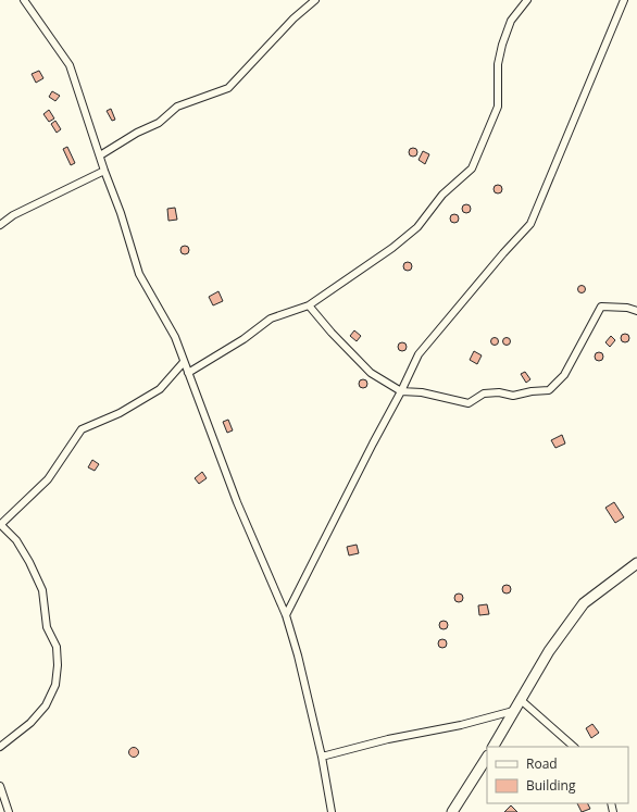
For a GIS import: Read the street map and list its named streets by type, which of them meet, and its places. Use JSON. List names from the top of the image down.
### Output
{
  "legend": ["Road", "Building"]
}
